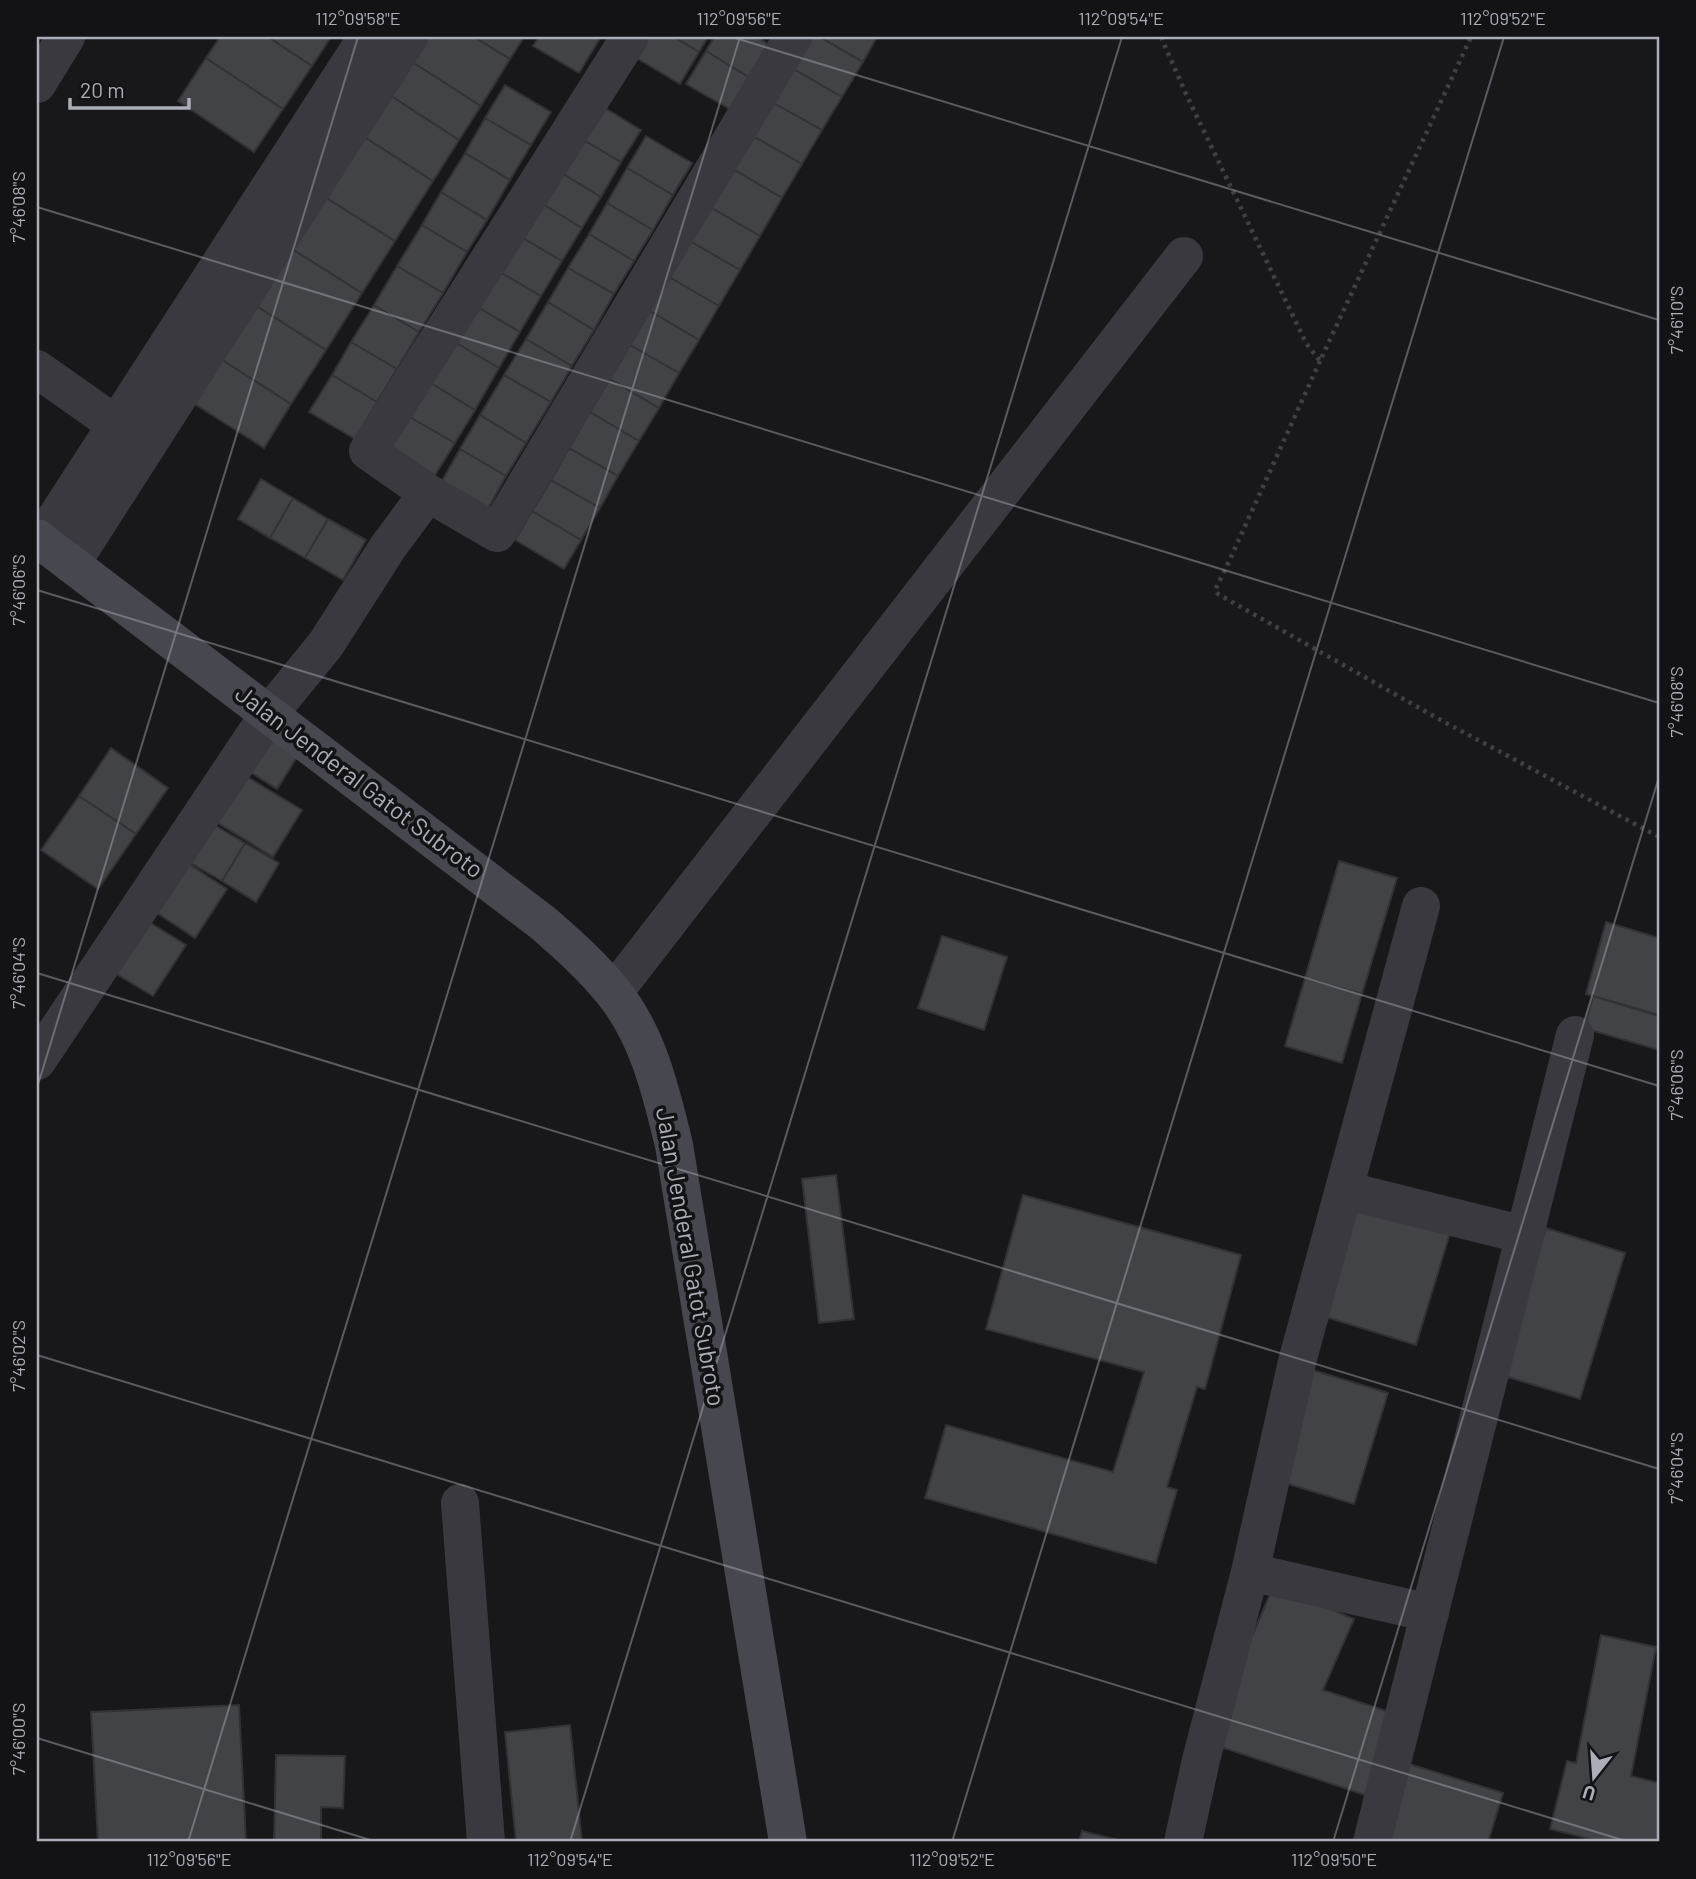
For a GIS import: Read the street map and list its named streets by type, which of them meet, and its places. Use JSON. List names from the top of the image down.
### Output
{
  "streets": {
    "main road": ["Jalan Jenderal Gatot Subroto"]
  },
  "scale_bar": "20 m",
  "north": "bottom",
  "coordinates": [
    "112°09'58\"E",
    "112°09'56\"E",
    "112°09'54\"E",
    "112°09'52\"E",
    "7°46'08\"S",
    "7°46'10\"S",
    "7°46'06\"S",
    "7°46'04\"S",
    "7°46'02\"S",
    "7°46'00\"S",
    "112°09'50\"E"
  ]
}
